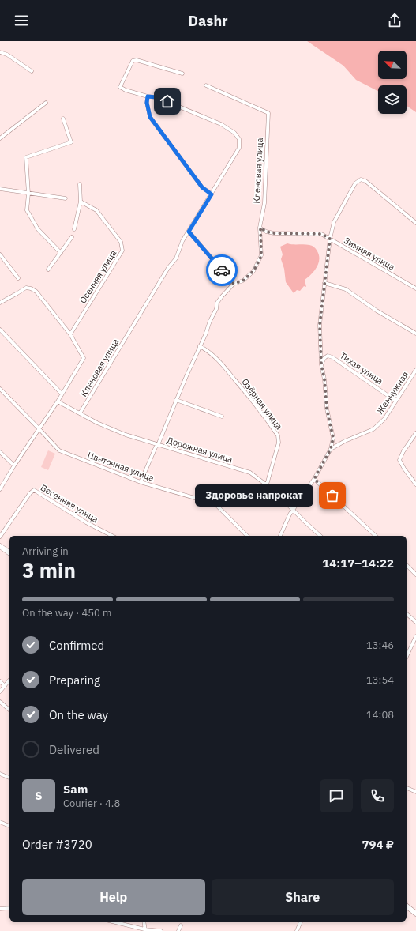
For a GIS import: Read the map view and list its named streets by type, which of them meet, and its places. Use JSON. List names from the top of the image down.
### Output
{
  "streets": {
    "street": [
      "Кленовая улица",
      "Зимняя улица",
      "Осенняя улица",
      "Тихая улица",
      "Жемчужная",
      "Озёрная улица",
      "Дорожная улица",
      "Цветочная улица",
      "Весенняя улица"
    ]
  },
  "crossings": [
    ["Кленовая улица", "Зимняя улица"],
    ["Кленовая улица", "Озёрная улица"],
    ["Кленовая улица", "Дорожная улица"],
    ["Кленовая улица", "Цветочная улица"],
    ["Тихая улица", "Жемчужная"],
    ["Озёрная улица", "Дорожная улица"]
  ],
  "places": ["Здоровье напрокат"],
  "north": "top left",
  "page": {
    "header": "Dashr",
    "bubble": "Здоровье напрокат",
    "heading": ["3 min", "Arriving in", "14:17–14:22"],
    "panel": [
      "Sam",
      "Courier · 4.8",
      "Order #3720",
      "794 ₽"
    ],
    "bar": "On the way · 450 m",
    "list": [
      ["Confirmed", "13:46"],
      ["Preparing", "13:54"],
      ["On the way", "14:08"],
      "Delivered"
    ],
    "round": "S",
    "buttons": ["Help", "Share"]
  }
}
